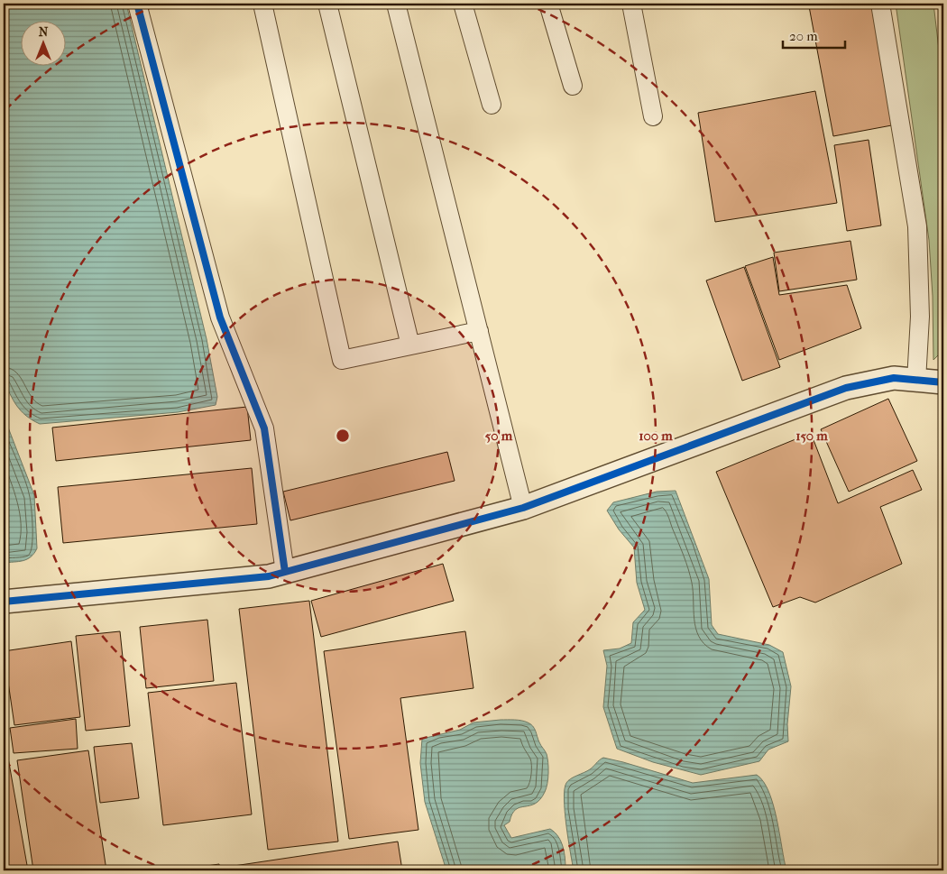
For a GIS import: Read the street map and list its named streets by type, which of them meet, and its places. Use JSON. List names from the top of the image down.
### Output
{
  "scale_bar": "20 m",
  "north": "top",
  "rings": ["50 m", "100 m", "150 m"]
}
